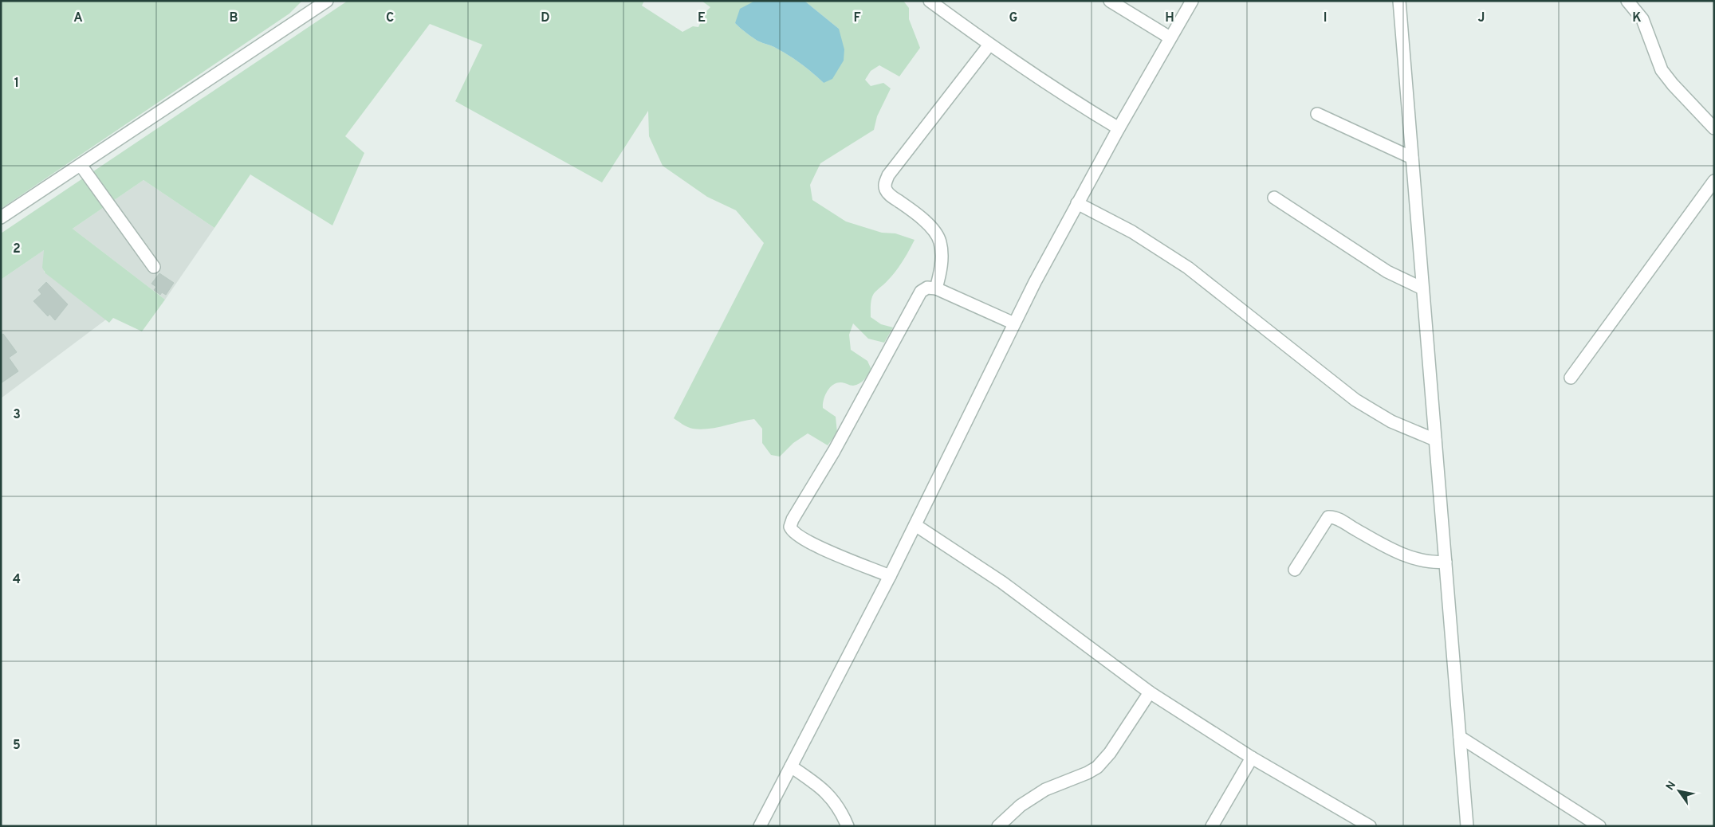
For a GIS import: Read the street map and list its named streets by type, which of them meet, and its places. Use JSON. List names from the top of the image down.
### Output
{
  "north": "top left",
  "grid": {
    "columns": [
      "A",
      "B",
      "C",
      "D",
      "E",
      "F",
      "G",
      "H",
      "I",
      "J",
      "K"
    ],
    "rows": [
      "1",
      "2",
      "3",
      "4",
      "5"
    ]
  }
}
